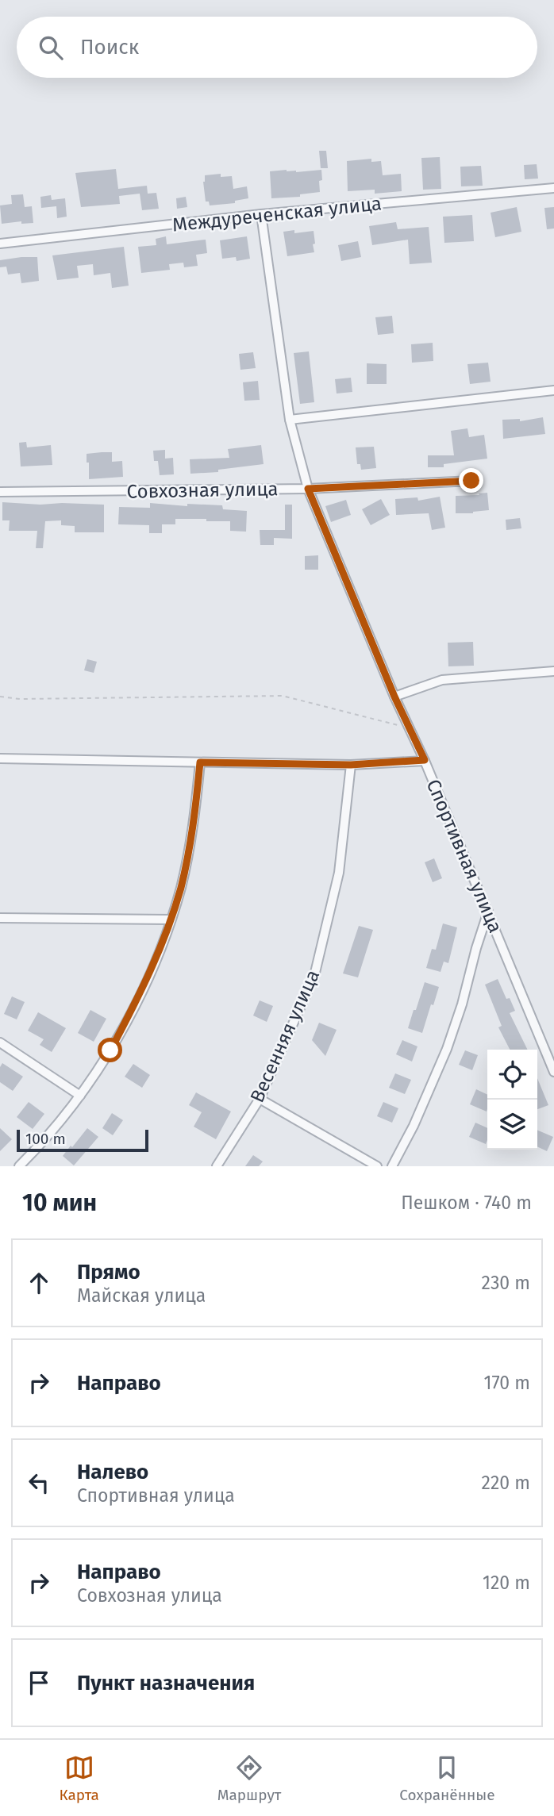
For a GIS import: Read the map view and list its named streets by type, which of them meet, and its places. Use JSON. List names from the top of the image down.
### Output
{
  "streets": {
    "street": [
      "Междуреченская улица",
      "Совхозная улица",
      "Спортивная улица",
      "Весенняя улица"
    ]
  },
  "crossings": [
    ["Междуреченская улица", "Спортивная улица"],
    ["Совхозная улица", "Спортивная улица"]
  ],
  "scale_bar": "100 m",
  "page": {
    "search": "Поиск",
    "scale": "100 m",
    "heading": ["10 мин", "Пешком · 740 m"],
    "list": [
      ["Прямо", "Майская улица", "230 m"],
      ["Направо", "170 m"],
      ["Налево", "Спортивная улица", "220 m"],
      ["Направо", "Совхозная улица", "120 m"],
      "Пункт назначения"
    ],
    "nav": ["Карта", "Маршрут", "Сохранённые"]
  }
}
